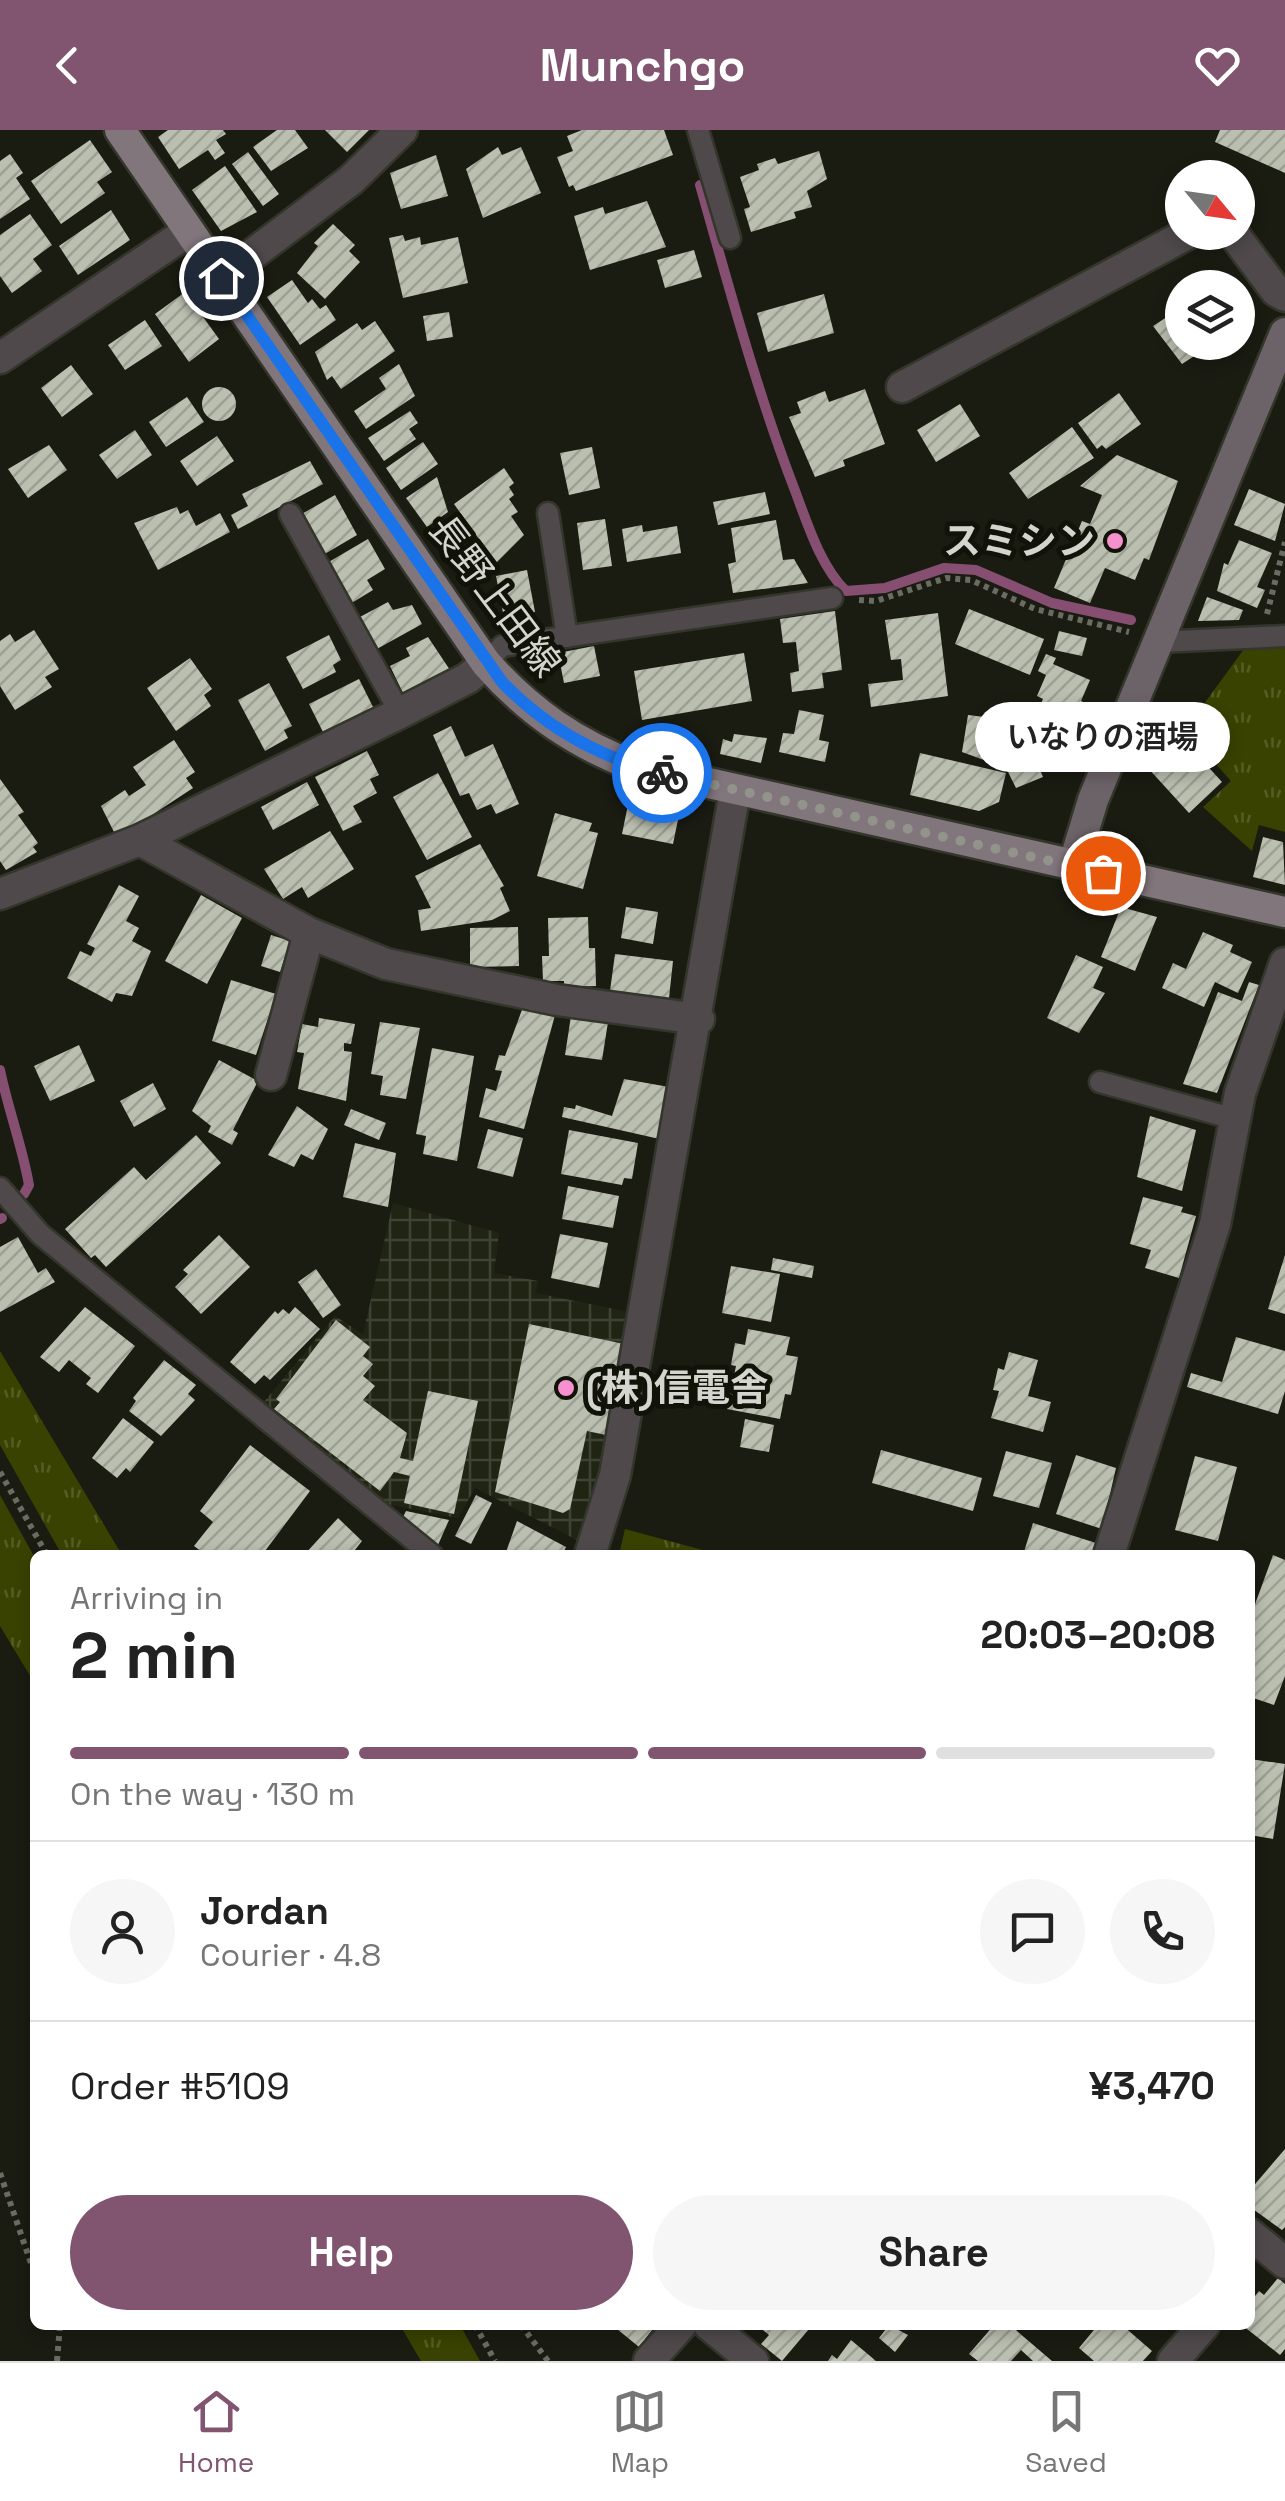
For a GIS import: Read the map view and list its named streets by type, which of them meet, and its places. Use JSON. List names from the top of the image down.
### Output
{
  "streets": {
    "main road": ["長野上田線"]
  },
  "places": ["スミシン", "いなりの酒場", "(株)信電舎"],
  "north": "bottom right",
  "page": {
    "header": "Munchgo",
    "bubble": "いなりの酒場",
    "heading": ["2 min", "Arriving in", "20:03–20:08"],
    "panel": [
      "Jordan",
      "Courier · 4.8",
      "Order #5109",
      "¥3,470"
    ],
    "bar": "On the way · 130 m",
    "buttons": ["Help", "Share"],
    "tabs": ["Home", "Map", "Saved"]
  }
}
